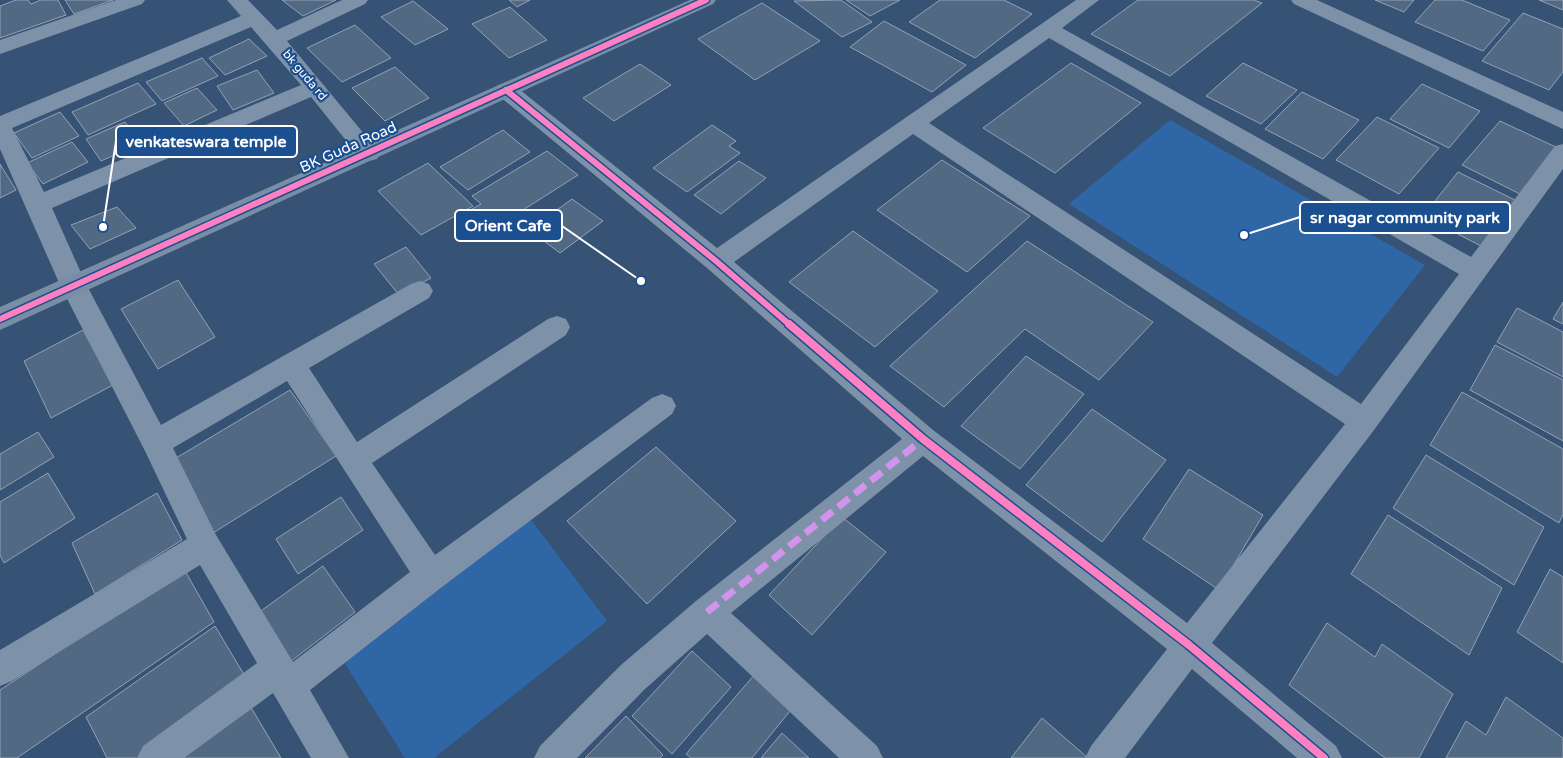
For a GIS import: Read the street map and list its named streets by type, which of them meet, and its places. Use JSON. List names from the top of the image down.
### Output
{
  "streets": {
    "street": ["bk guda rd", "BK Guda Road"]
  },
  "crossings": [
    ["bk guda rd", "BK Guda Road"]
  ],
  "places": ["venkateswara temple", "sr nagar community park", "Orient Cafe"]
}
